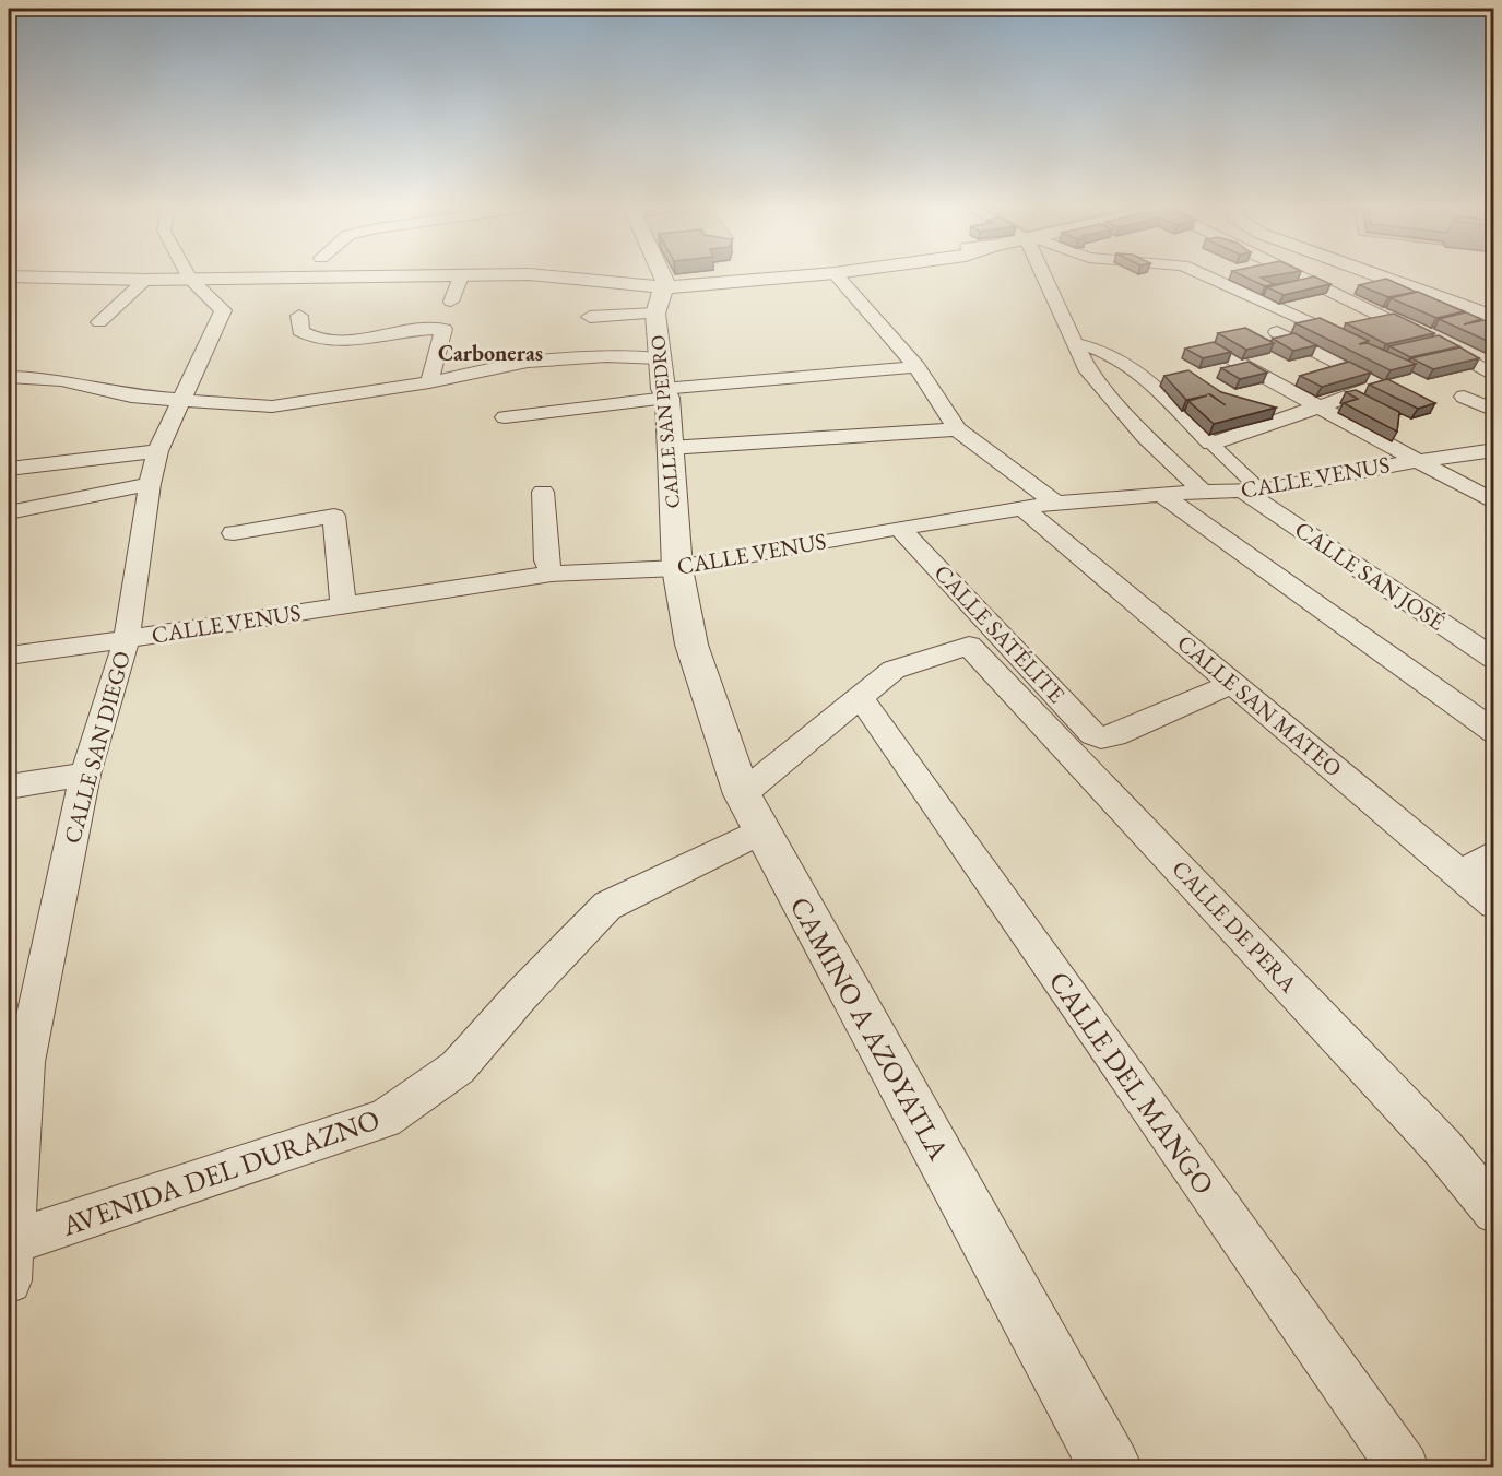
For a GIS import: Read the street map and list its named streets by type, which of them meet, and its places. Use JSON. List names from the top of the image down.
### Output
{
  "streets": {
    "street": [
      "CALLE SAN PEDRO",
      "CALLE VENUS",
      "CALLE SAN JOSÉ",
      "CALLE SATÉLITE",
      "CALLE SAN MATEO",
      "CALLE SAN DIEGO",
      "CALLE DE PERA",
      "CAMINO A AZOYATLA",
      "CALLE DEL MANGO",
      "AVENIDA DEL DURAZNO"
    ]
  },
  "crossings": [
    ["CALLE SAN PEDRO", "CALLE VENUS"],
    ["CALLE SAN PEDRO", "CAMINO A AZOYATLA"],
    ["CALLE VENUS", "CALLE SAN JOSÉ"],
    ["CALLE VENUS", "CALLE SATÉLITE"],
    ["CALLE VENUS", "CALLE SAN MATEO"],
    ["CALLE VENUS", "CALLE SAN DIEGO"],
    ["CALLE VENUS", "CAMINO A AZOYATLA"],
    ["CALLE SATÉLITE", "CALLE SAN MATEO"],
    ["CALLE SAN DIEGO", "AVENIDA DEL DURAZNO"],
    ["CALLE DE PERA", "AVENIDA DEL DURAZNO"],
    ["CAMINO A AZOYATLA", "AVENIDA DEL DURAZNO"],
    ["CALLE DEL MANGO", "AVENIDA DEL DURAZNO"]
  ],
  "districts": ["Carboneras"]
}
